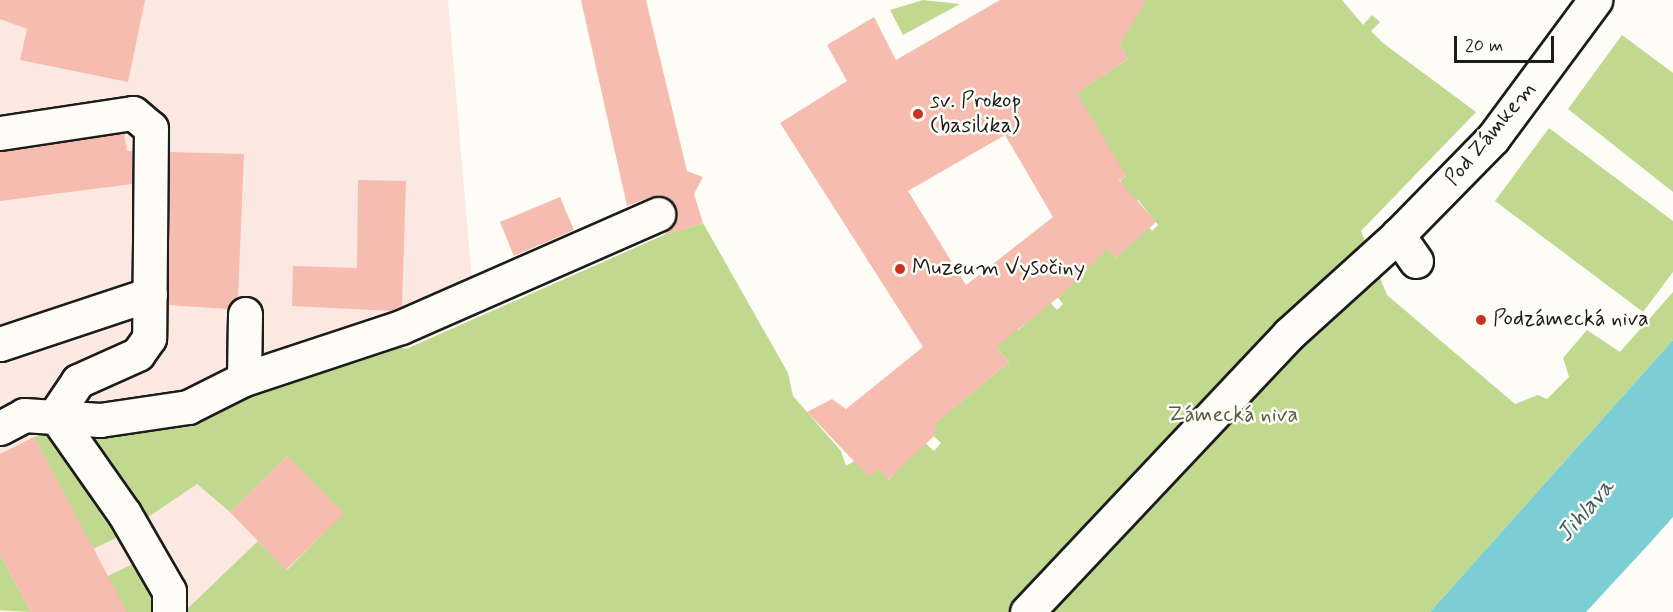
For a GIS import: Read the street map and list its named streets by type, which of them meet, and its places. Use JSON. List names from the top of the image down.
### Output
{
  "streets": {
    "street": ["Pod Zámkem"]
  },
  "water": ["Jihlava"],
  "parks": ["Zámecká niva"],
  "places": ["sv. Prokop (basilika)", "Muzeum Vysočiny", "Podzámecká niva"],
  "scale_bar": "20 m"
}
